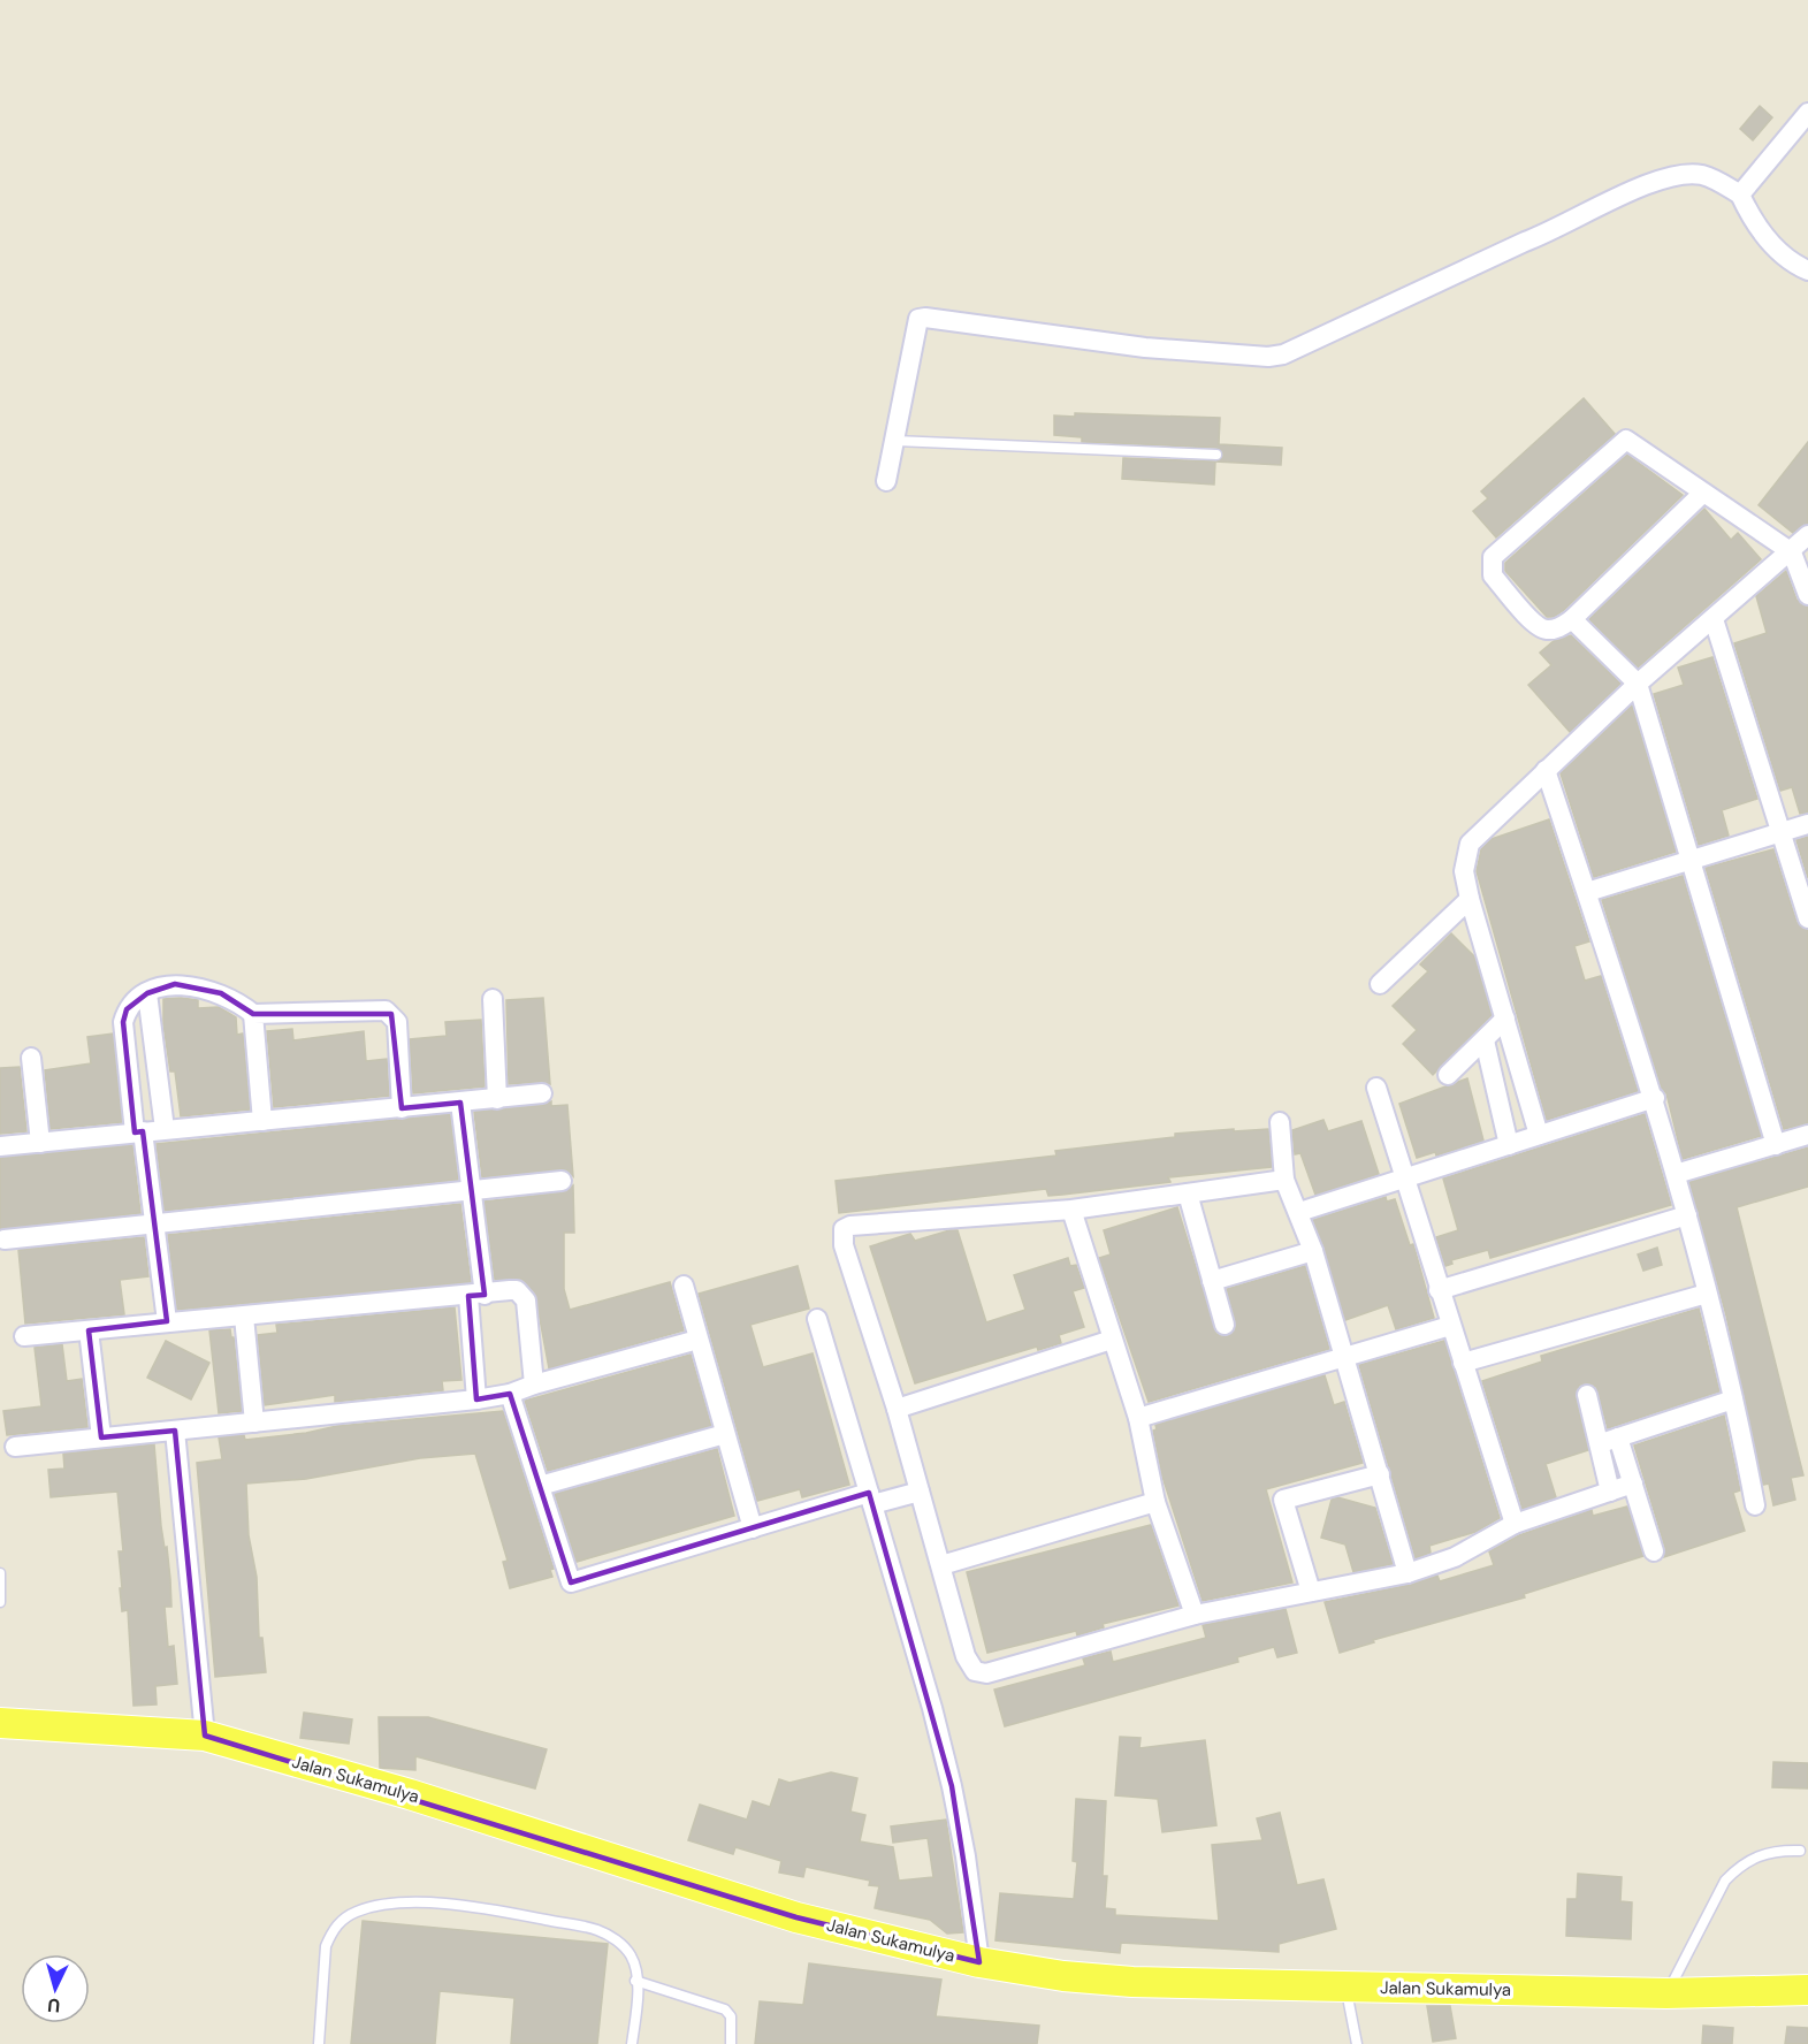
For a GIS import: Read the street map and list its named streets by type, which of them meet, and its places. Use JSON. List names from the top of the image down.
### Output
{
  "streets": {
    "main road": ["Jalan Sukamulya"]
  },
  "north": "bottom"
}
